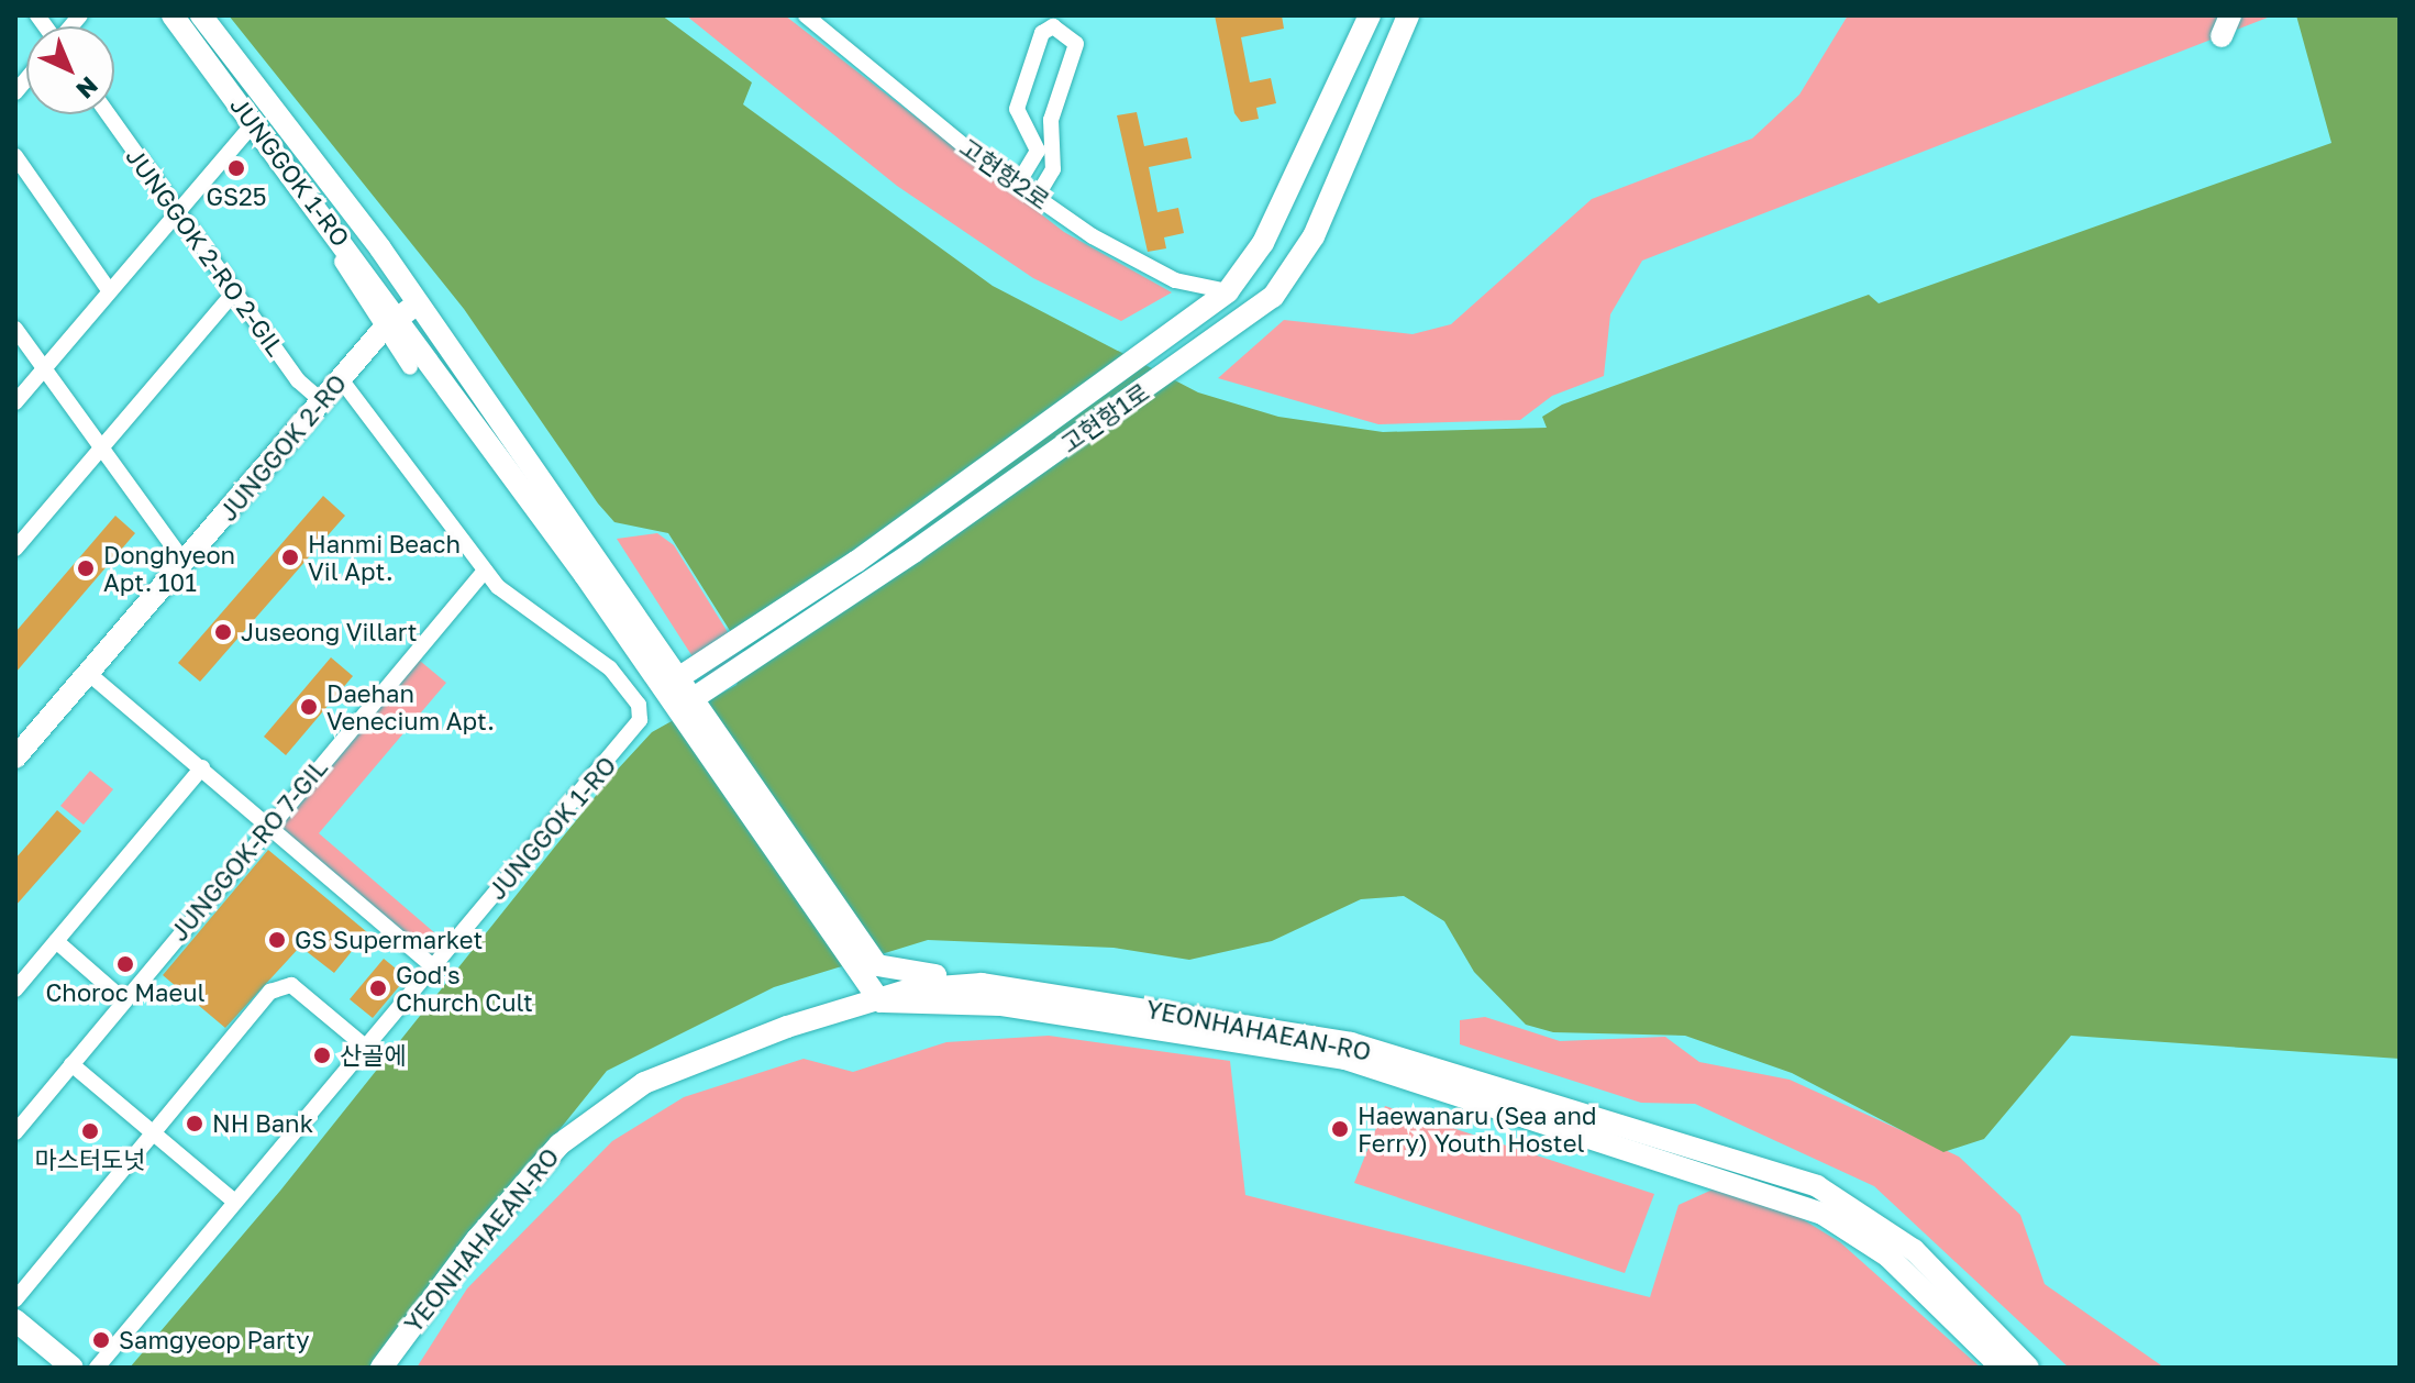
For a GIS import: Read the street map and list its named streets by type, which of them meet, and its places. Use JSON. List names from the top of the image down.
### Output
{
  "streets": {
    "street": [
      "JUNGGOK 1-RO",
      "고현항2로",
      "JUNGGOK 2-RO 2-GIL",
      "고현항1로",
      "JUNGGOK 2-RO",
      "JUNGGOK-RO 7-GIL",
      "YEONHAHAEAN-RO"
    ]
  },
  "crossings": [
    ["JUNGGOK 1-RO", "JUNGGOK 2-RO"],
    ["JUNGGOK 1-RO", "JUNGGOK-RO 7-GIL"],
    ["고현항2로", "고현항1로"],
    ["JUNGGOK 2-RO 2-GIL", "JUNGGOK 2-RO"]
  ],
  "places": [
    "GS25",
    "Hanmi Beach Vil Apt.",
    "Donghyeon Apt. 101",
    "Juseong Villart",
    "Daehan Venecium Apt.",
    "GS Supermarket",
    "Choroc Maeul",
    "God's Church Cult",
    "산골에",
    "NH Bank",
    "Haewanaru (Sea and Ferry) Youth Hostel",
    "마스터도넛",
    "Samgyeop Party"
  ],
  "north": "bottom right"
}
